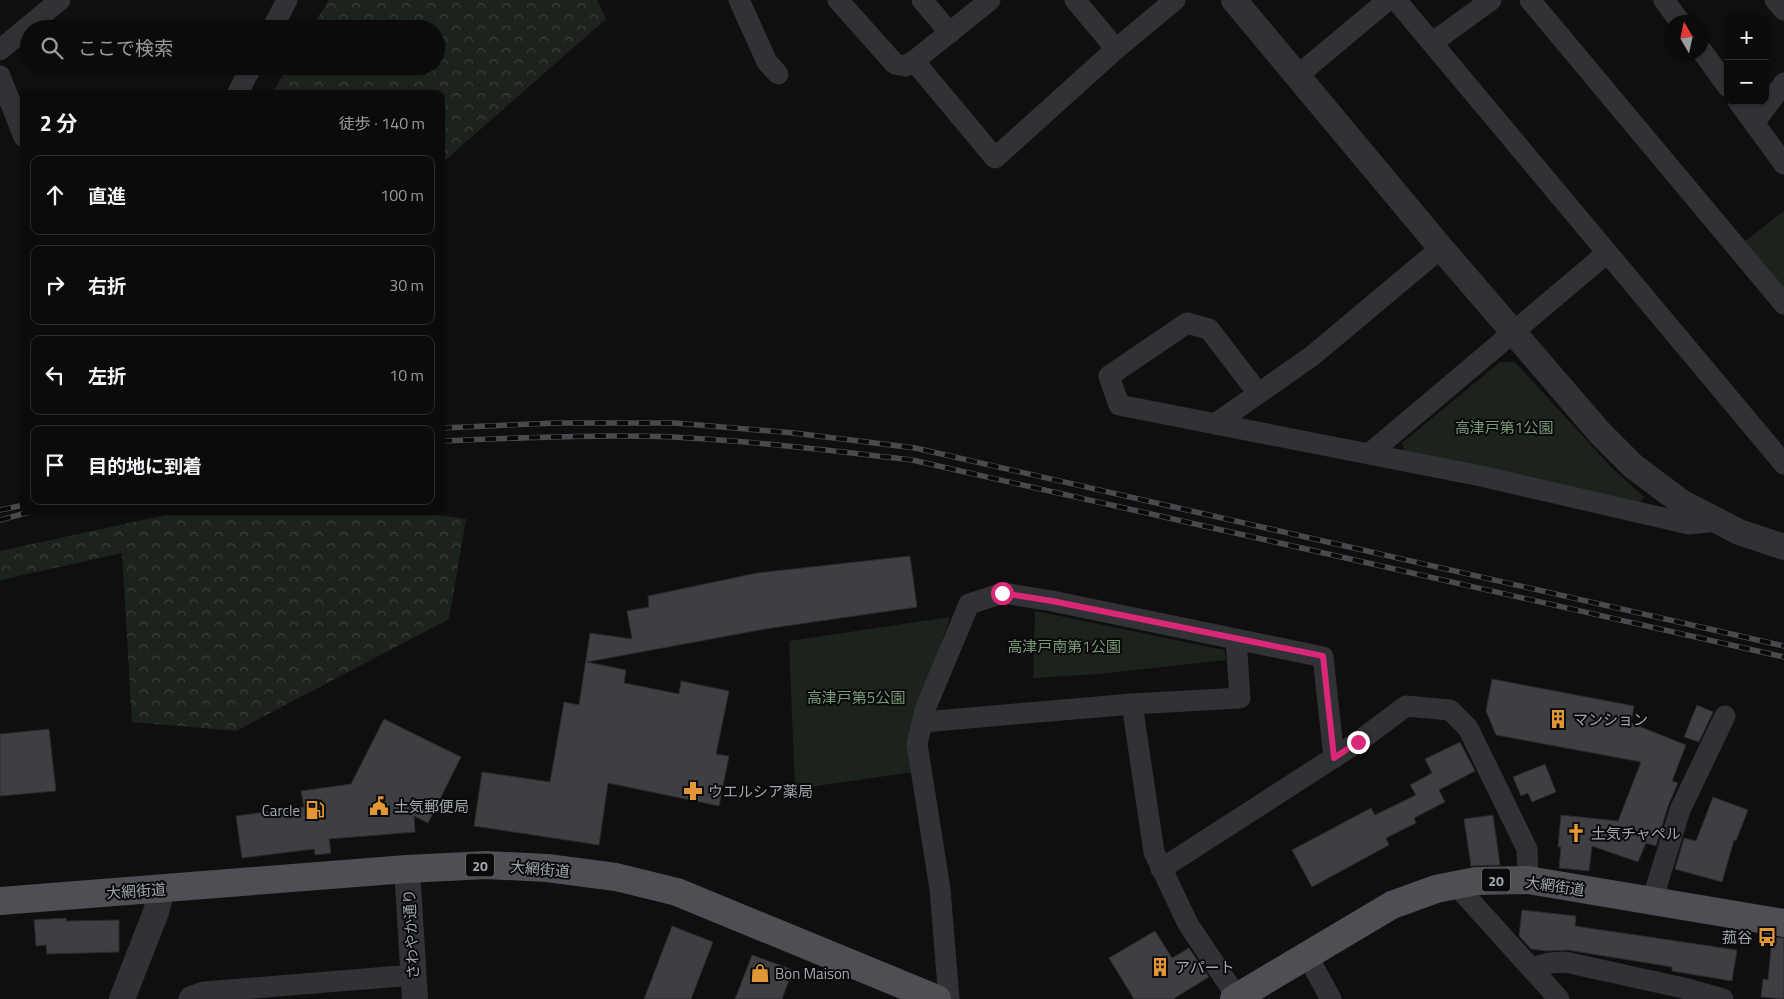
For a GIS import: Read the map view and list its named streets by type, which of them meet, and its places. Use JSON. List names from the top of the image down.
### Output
{
  "streets": {
    "main road": ["20", "大網街道"],
    "street": ["さわやか通り"]
  },
  "crossings": [
    ["大網街道", "さわやか通り"]
  ],
  "parks": ["高津戸第1公園", "高津戸南第1公園", "高津戸第5公園"],
  "places": {
    "building": ["マンション", "アパート"],
    "pharmacy": ["ウエルシア薬局"],
    "public building": ["土気郵便局"],
    "fuel station": ["Carcle"],
    "church": ["土気チャペル"],
    "bus stop": ["菰谷"],
    "shop": ["Bon Maison"]
  },
  "north": "top",
  "page": {
    "map_buttons": ["+", "−"],
    "search": "ここで検索",
    "heading": ["2 分", "徒歩 · 140 m"],
    "list": [
      ["直進", "100 m"],
      ["右折", "30 m"],
      ["左折", "10 m"],
      "目的地に到着"
    ]
  }
}
